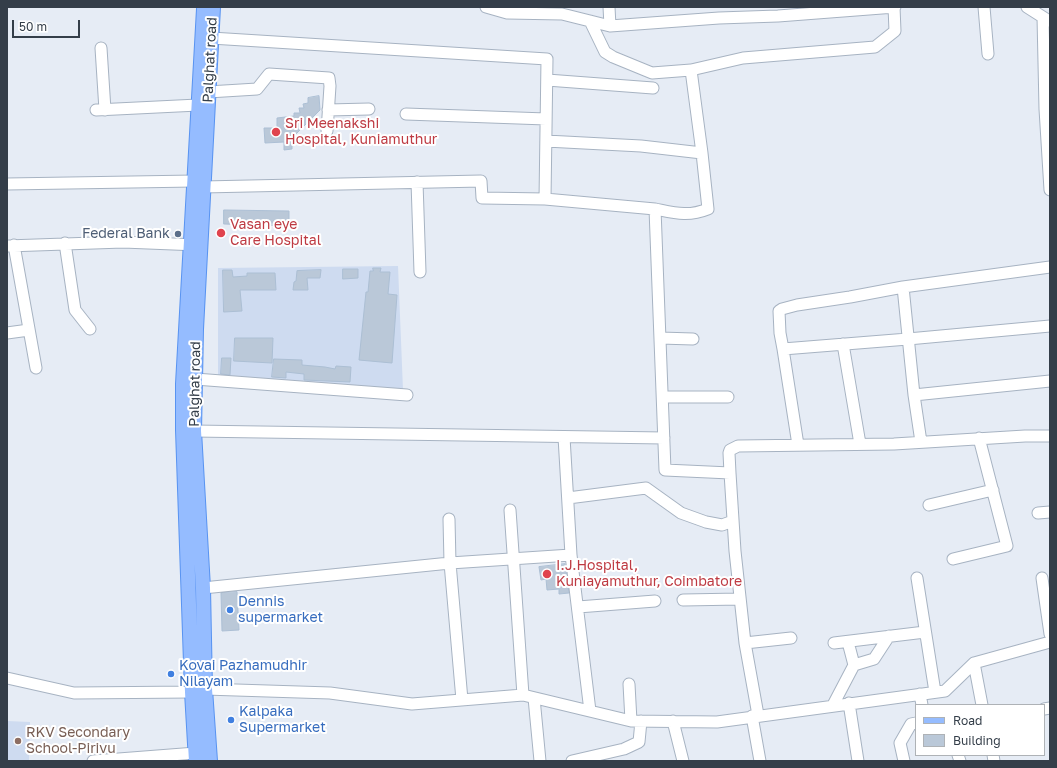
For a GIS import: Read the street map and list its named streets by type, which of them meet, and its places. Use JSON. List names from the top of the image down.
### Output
{
  "streets": {
    "main road": ["Palghat road"]
  },
  "places": [
    "Sri Meenakshi Hospital, Kuniamuthur",
    "Vasan eye Care Hospital",
    "Federal Bank",
    "I.J.Hospital, Kuniayamuthur, Coimbatore",
    "Dennis supermarket",
    "Kovai Pazhamudhir Nilayam",
    "Kalpaka Supermarket",
    "RKV Secondary School-Pirivu"
  ],
  "legend": ["Road", "Building"],
  "scale_bar": "50 m"
}
